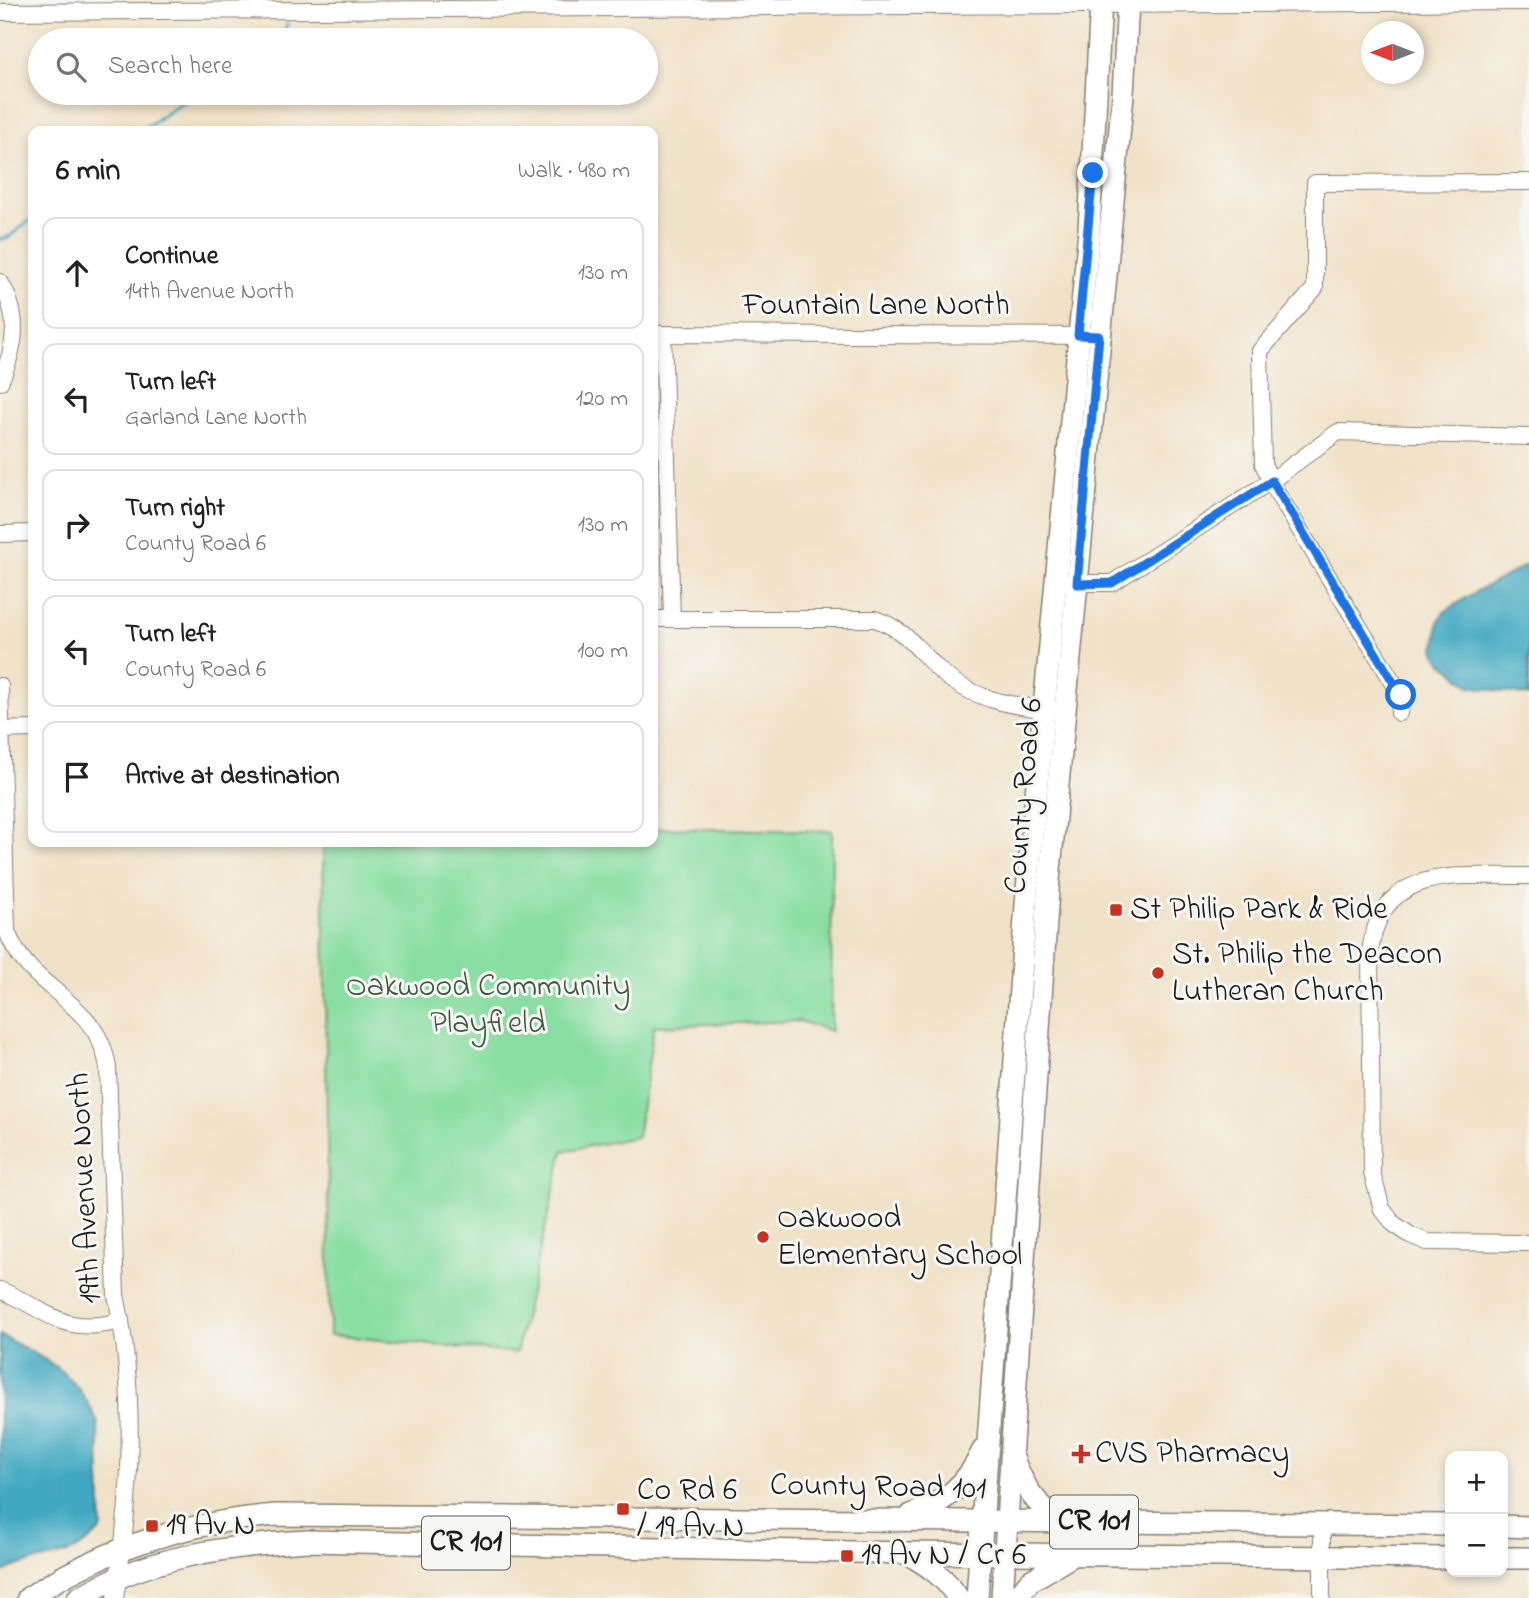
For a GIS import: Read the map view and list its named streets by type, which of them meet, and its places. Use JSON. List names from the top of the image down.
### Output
{
  "streets": {
    "main road": ["County Road 6", "County Road 101", "CR 101"],
    "street": ["Fountain Lane North", "19th Avenue North"]
  },
  "crossings": [
    ["Fountain Lane North", "County Road 6"],
    ["County Road 6", "County Road 101"],
    ["19th Avenue North", "County Road 101"]
  ],
  "parks": ["Oakwood Community Playfield"],
  "places": {
    "transit": [
      "St Philip Park & Ride",
      "Co Rd 6 / 19 Av N",
      "19 Av N",
      "19 Av N / Cr 6"
    ],
    "other": ["St. Philip the Deacon Lutheran Church", "Oakwood Elementary School"],
    "health": ["CVS Pharmacy"]
  },
  "north": "left",
  "page": {
    "search": "Search here",
    "heading": ["6 min", "Walk · 480 m"],
    "list": [
      ["Continue", "14th Avenue North", "130 m"],
      ["Turn left", "Garland Lane North", "120 m"],
      ["Turn right", "County Road 6", "130 m"],
      ["Turn left", "County Road 6", "100 m"],
      "Arrive at destination"
    ],
    "map_buttons": ["+", "−"]
  }
}
